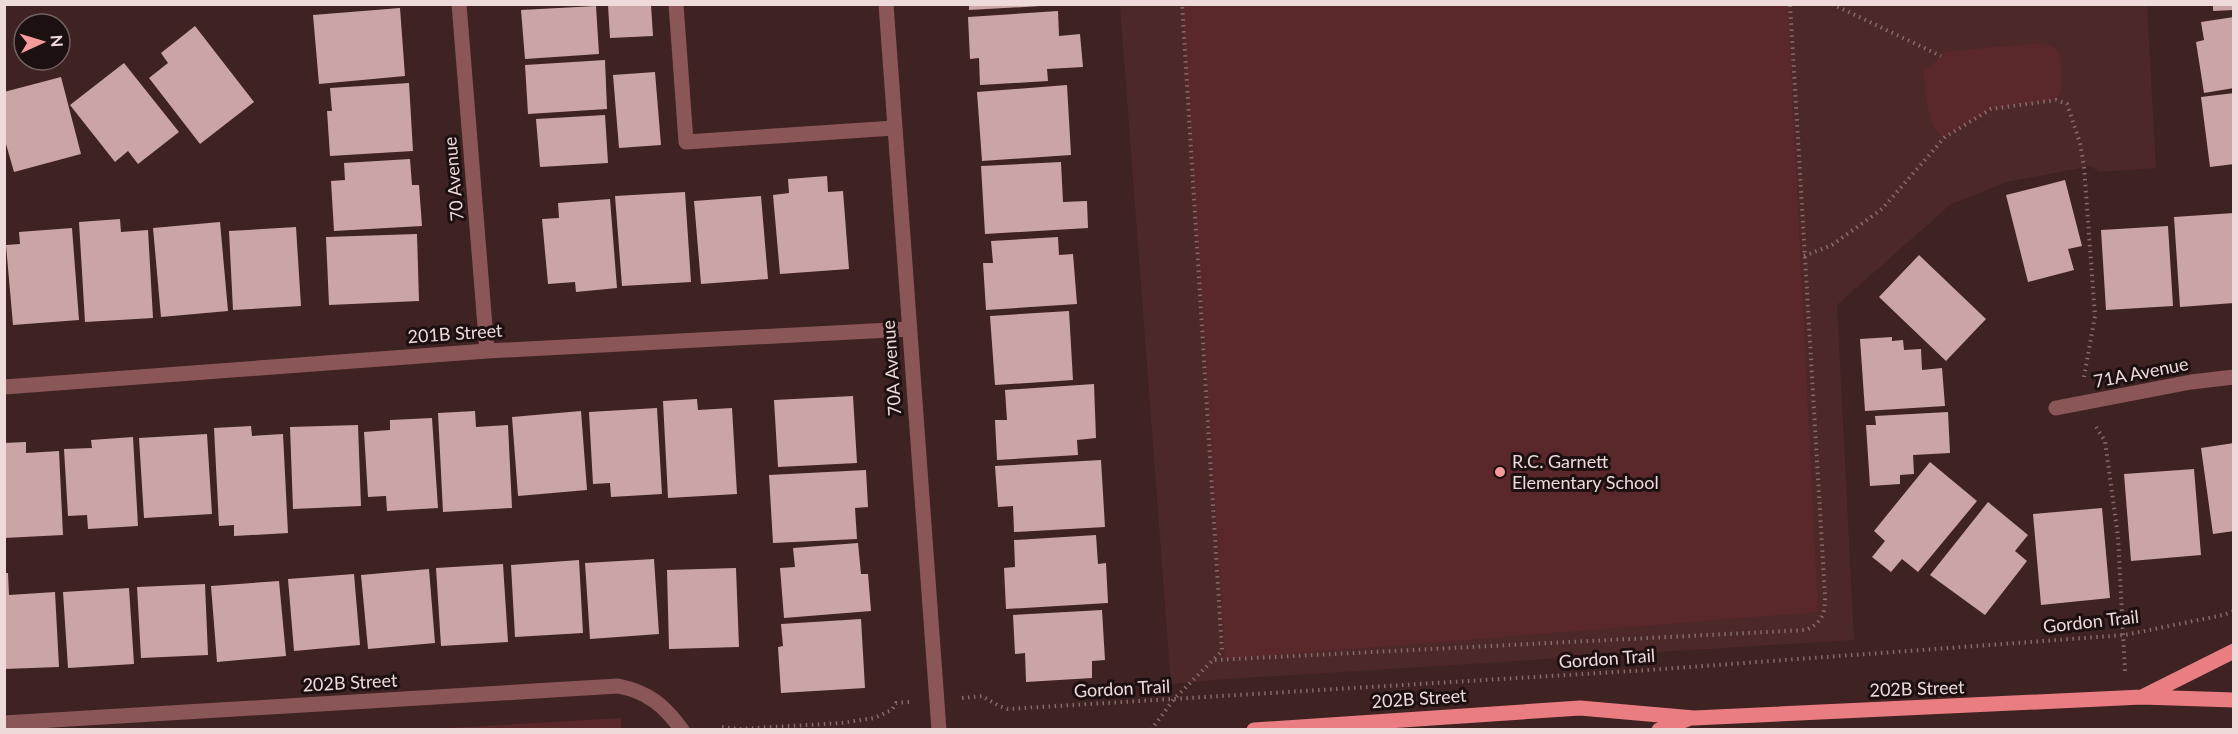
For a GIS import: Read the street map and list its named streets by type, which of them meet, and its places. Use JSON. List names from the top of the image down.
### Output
{
  "streets": {
    "main road": ["202B Street"],
    "street": [
      "70 Avenue",
      "201B Street",
      "70A Avenue",
      "71A Avenue"
    ],
    "path": ["Gordon Trail"]
  },
  "crossings": [
    ["70 Avenue", "201B Street"],
    ["201B Street", "70A Avenue"]
  ],
  "places": ["R.C. Garnett Elementary School"],
  "north": "right"
}
